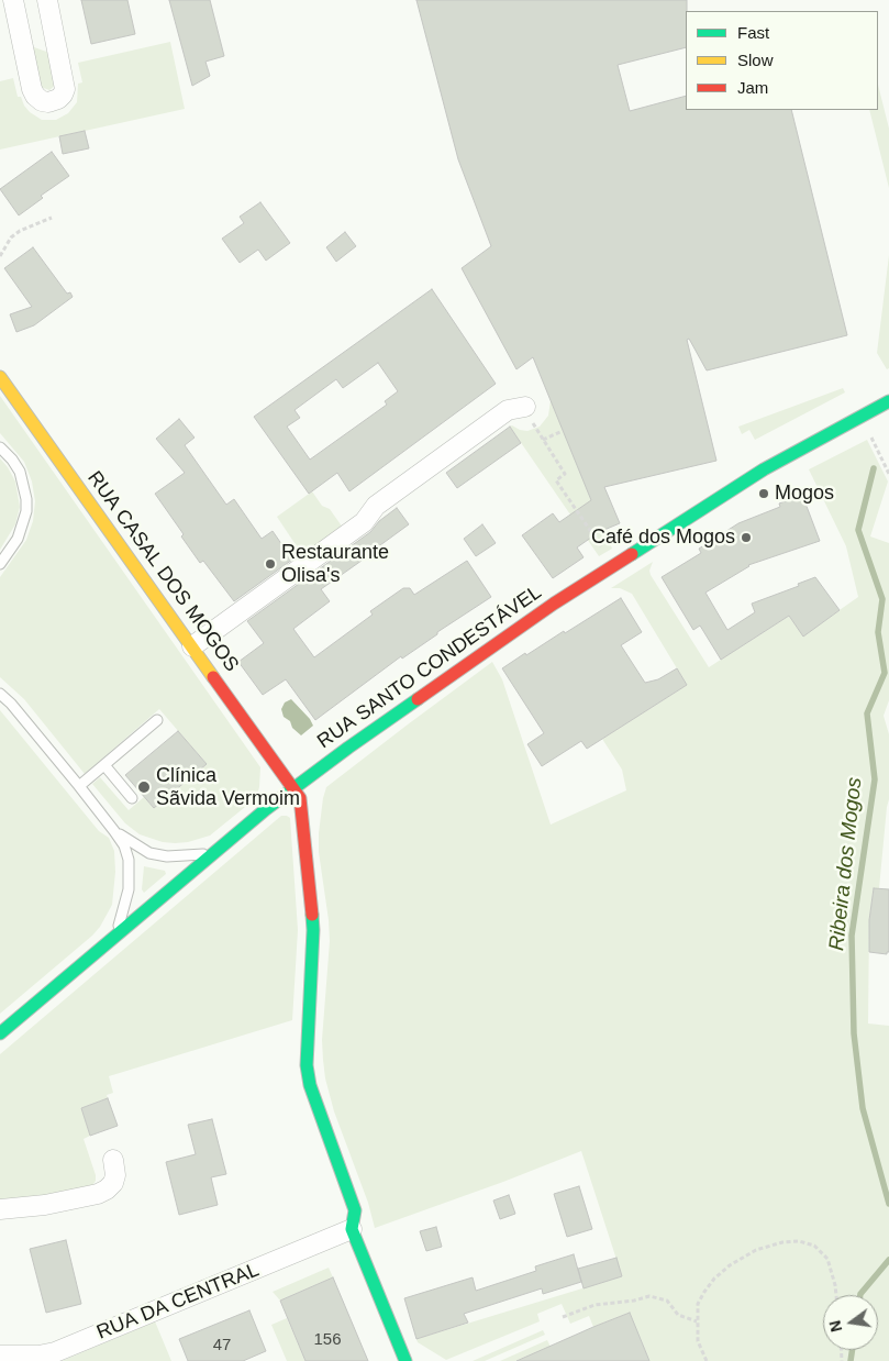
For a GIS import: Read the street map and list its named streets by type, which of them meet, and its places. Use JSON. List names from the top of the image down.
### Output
{
  "streets": {
    "street": ["RUA CASAL DOS MOGOS", "RUA SANTO CONDESTÁVEL", "RUA DA CENTRAL"]
  },
  "crossings": [
    ["RUA CASAL DOS MOGOS", "RUA SANTO CONDESTÁVEL"],
    ["RUA CASAL DOS MOGOS", "RUA DA CENTRAL"]
  ],
  "water": ["Ribeira dos Mogos"],
  "places": [
    "Mogos",
    "Café dos Mogos",
    "Restaurante Olisa's",
    "Clínica Sãvida Vermoim"
  ],
  "house_numbers": ["156", "47"],
  "legend": ["Fast", "Slow", "Jam"],
  "north": "left"
}
